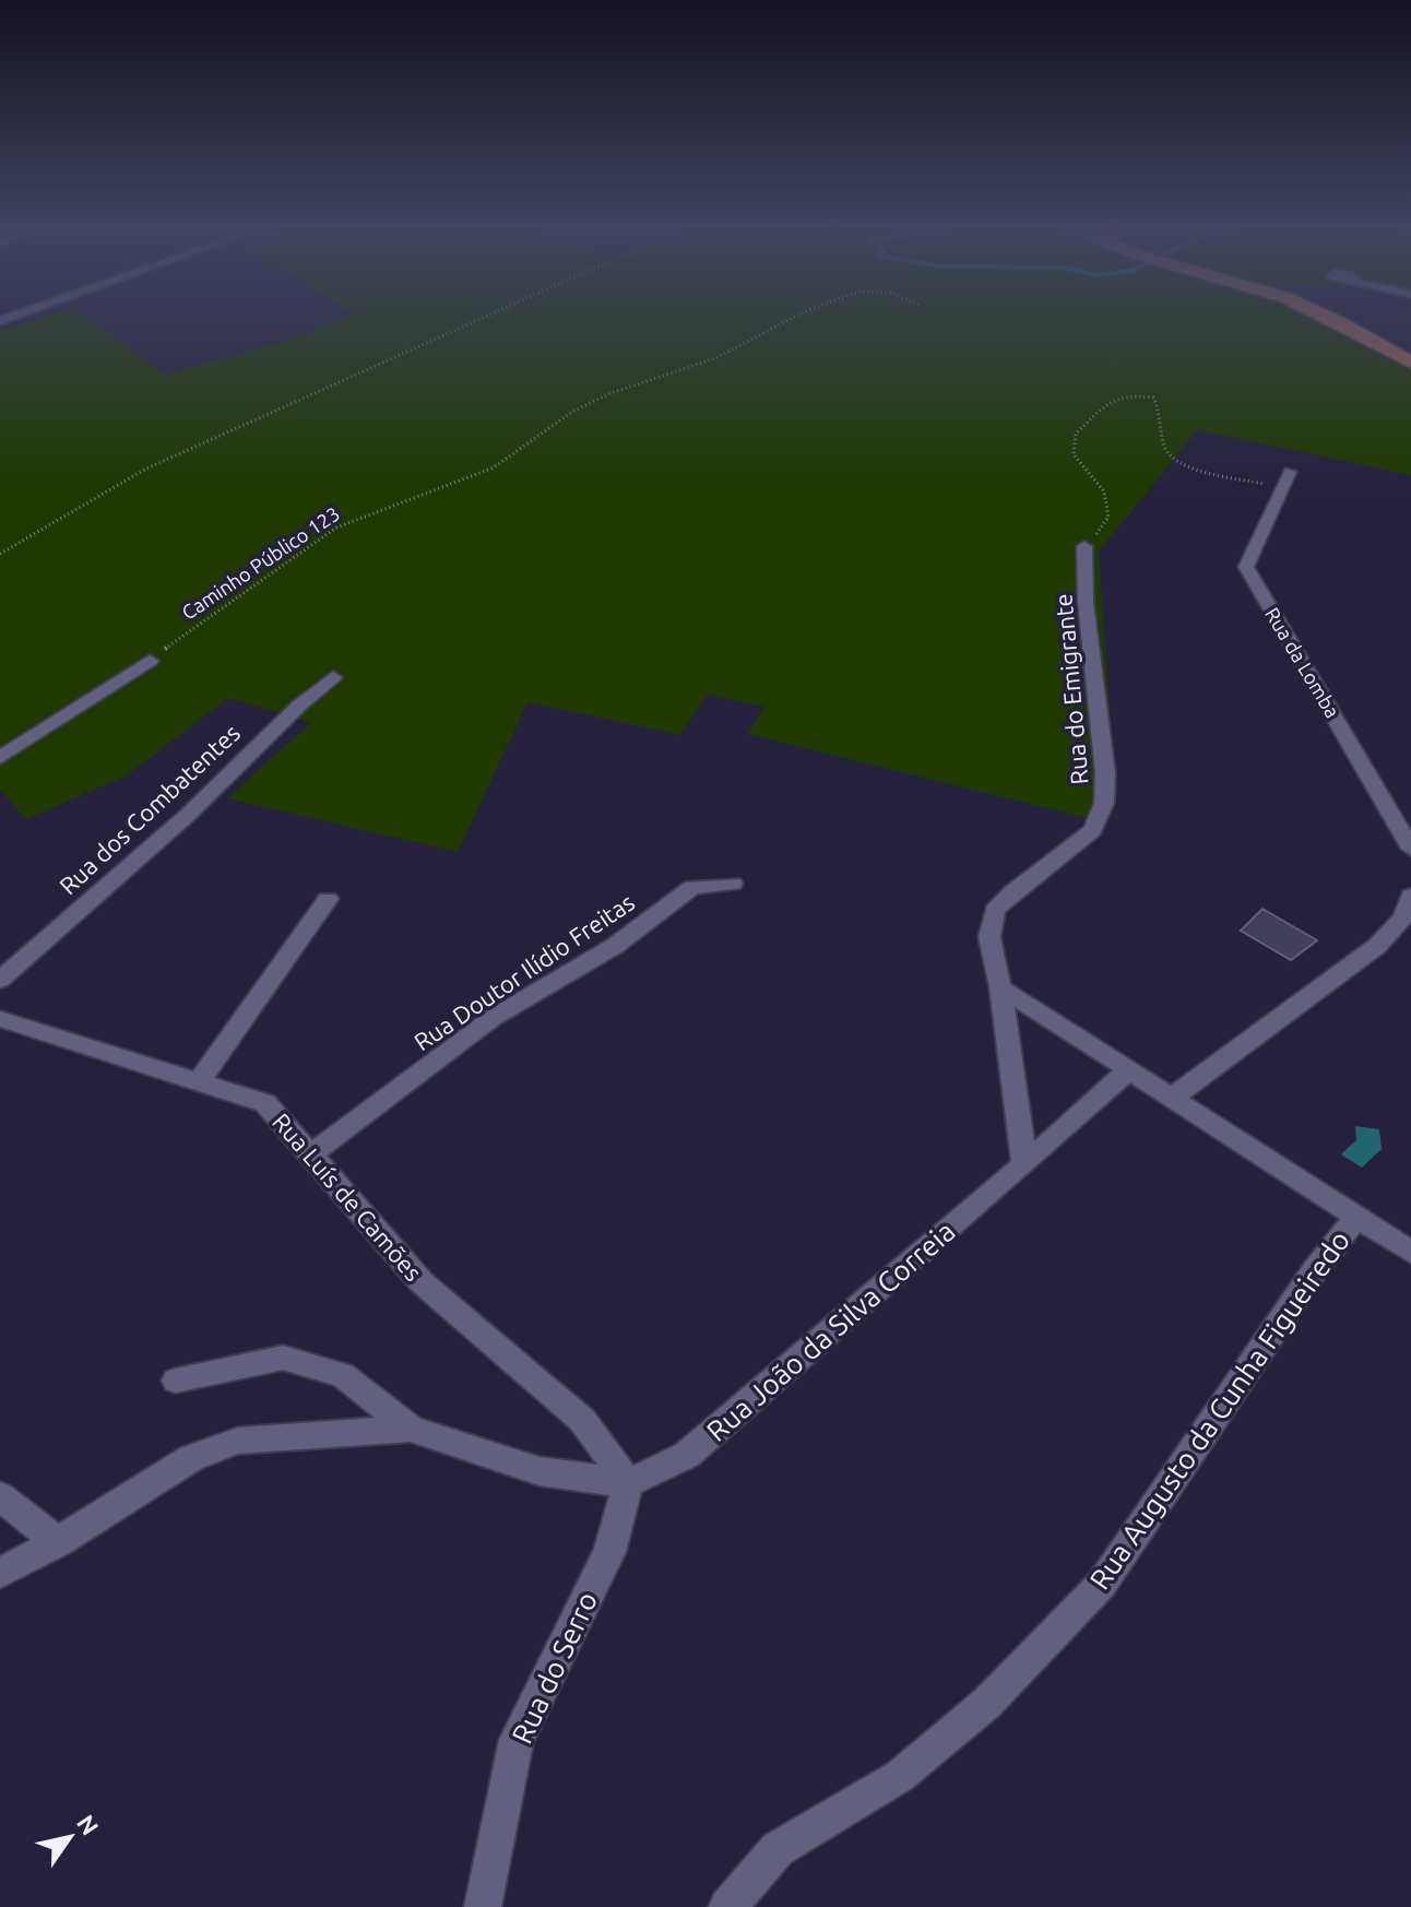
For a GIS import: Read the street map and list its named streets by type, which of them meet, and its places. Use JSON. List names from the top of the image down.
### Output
{
  "streets": {
    "street": [
      "Rua da Lomba",
      "Rua do Emigrante",
      "Rua dos Combatentes",
      "Rua Doutor Ilídio Freitas",
      "Rua Luís de Camões",
      "Rua João da Silva Correia",
      "Rua Augusto da Cunha Figueiredo",
      "Rua do Serro"
    ],
    "path": ["Caminho Público 123"]
  },
  "crossings": [
    ["Rua do Emigrante", "Rua João da Silva Correia"],
    ["Rua Doutor Ilídio Freitas", "Rua Luís de Camões"],
    ["Rua Luís de Camões", "Rua João da Silva Correia"],
    ["Rua Luís de Camões", "Rua do Serro"],
    ["Rua João da Silva Correia", "Rua do Serro"]
  ],
  "north": "top right"
}
